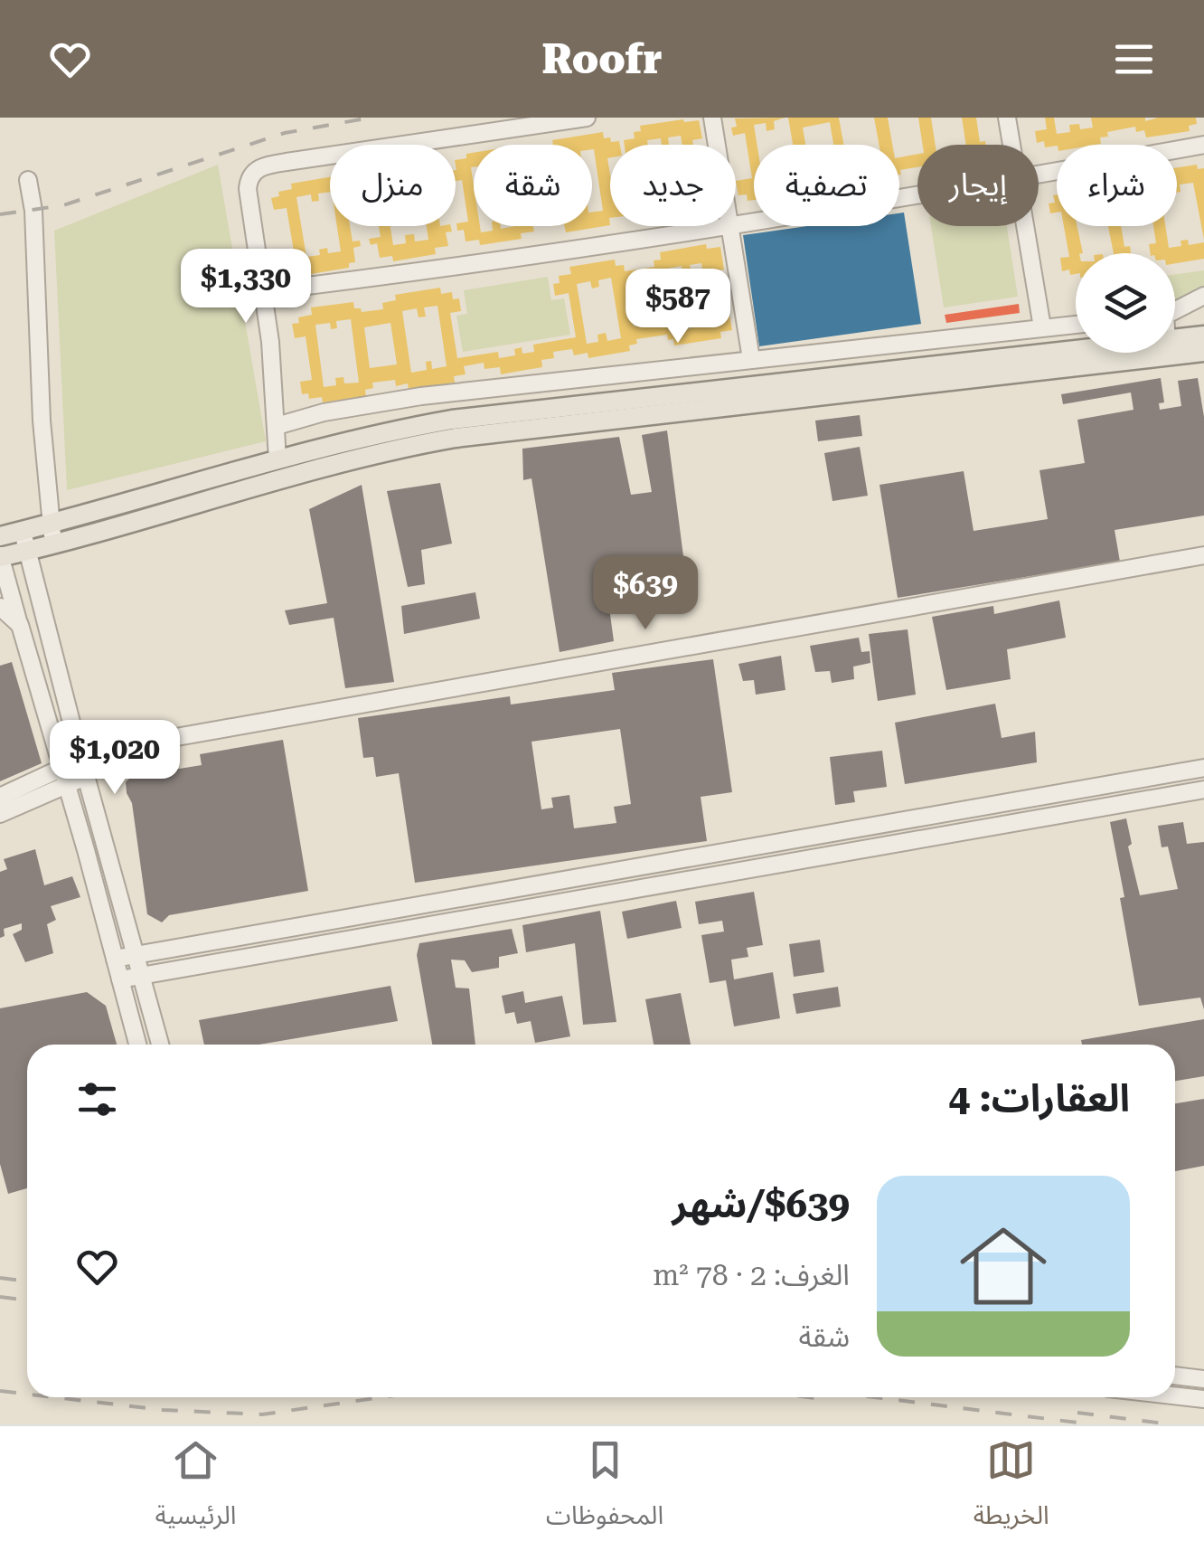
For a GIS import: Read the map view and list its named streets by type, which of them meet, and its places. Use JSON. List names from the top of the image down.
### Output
{
  "page": {
    "header": "Roofr",
    "chip": [
      "شراء",
      "إيجار",
      "تصفية",
      "جديد",
      "شقة",
      "منزل"
    ],
    "price": [
      "$1,330",
      "$587",
      "$639",
      "$1,020"
    ],
    "heading": "العقارات: 4",
    "list": [
      {
        "name": "$639/شهر",
        "note": "الغرف: 2 · 78 m² · شقة"
      }
    ],
    "tabs": ["الخريطة", "المحفوظات", "الرئيسية"]
  }
}
